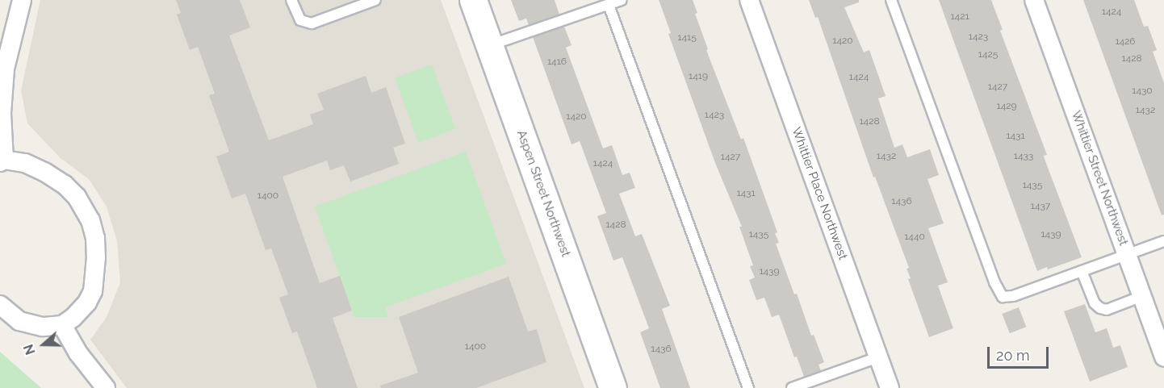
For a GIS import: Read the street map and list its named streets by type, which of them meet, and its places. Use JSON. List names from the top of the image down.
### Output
{
  "streets": {
    "street": ["Whittier Street Northwest", "Aspen Street Northwest", "Whittier Place Northwest"]
  },
  "house_numbers": [
    "1424",
    "1421",
    "1423",
    "1415",
    "1420",
    "1426",
    "1425",
    "1428",
    "1416",
    "1419",
    "1424",
    "1427",
    "1430",
    "1429",
    "1432",
    "1423",
    "1420",
    "1428",
    "1431",
    "1432",
    "1433",
    "1427",
    "1424",
    "1435",
    "1431",
    "1400",
    "1436",
    "1437",
    "1428",
    "1435",
    "1439",
    "1440",
    "1439",
    "1400",
    "1436"
  ],
  "scale_bar": "20 m",
  "north": "left"
}
